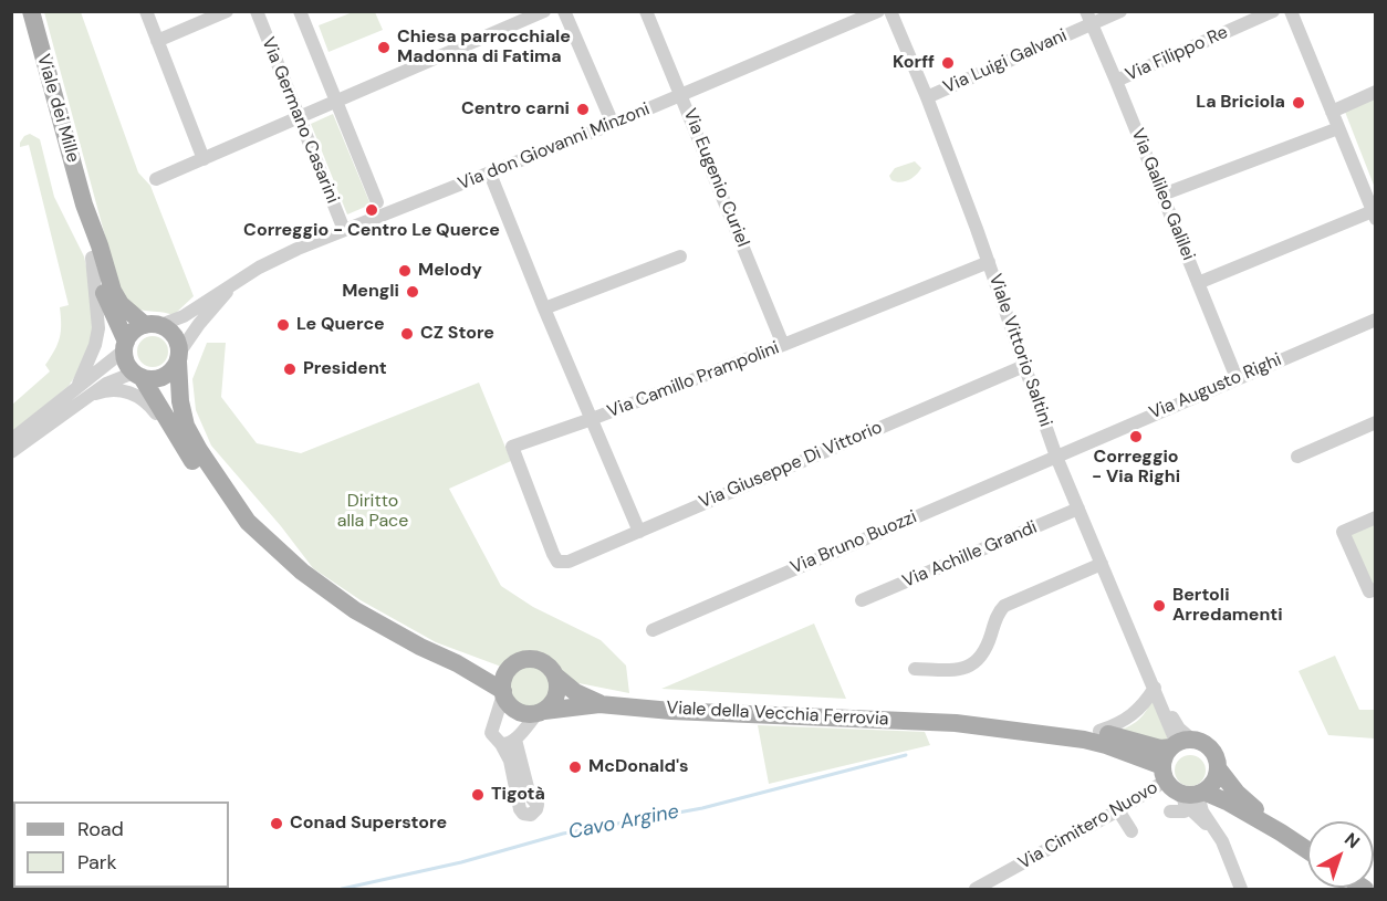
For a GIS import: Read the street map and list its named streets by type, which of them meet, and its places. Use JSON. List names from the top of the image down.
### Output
{
  "streets": {
    "main road": ["Viale dei Mille", "Viale della Vecchia Ferrovia"],
    "street": [
      "Via Filippo Re",
      "Via Luigi Galvani",
      "Via Germano Casarini",
      "Via don Giovanni Minzoni",
      "Via Eugenio Curiel",
      "Via Galileo Galilei",
      "Viale Vittorio Saltini",
      "Via Camillo Prampolini",
      "Via Augusto Righi",
      "Via Giuseppe Di Vittorio",
      "Via Bruno Buozzi",
      "Via Achille Grandi",
      "Via Cimitero Nuovo"
    ]
  },
  "crossings": [
    ["Via Filippo Re", "Via Galileo Galilei"],
    ["Via Luigi Galvani", "Via Galileo Galilei"],
    ["Via Luigi Galvani", "Viale Vittorio Saltini"],
    ["Viale dei Mille", "Via don Giovanni Minzoni"],
    ["Viale dei Mille", "Viale della Vecchia Ferrovia"],
    ["Via Germano Casarini", "Via don Giovanni Minzoni"],
    ["Via don Giovanni Minzoni", "Via Eugenio Curiel"],
    ["Via don Giovanni Minzoni", "Viale della Vecchia Ferrovia"],
    ["Via Eugenio Curiel", "Via Camillo Prampolini"],
    ["Via Galileo Galilei", "Via Augusto Righi"],
    ["Viale Vittorio Saltini", "Via Camillo Prampolini"],
    ["Viale Vittorio Saltini", "Via Augusto Righi"],
    ["Viale Vittorio Saltini", "Via Giuseppe Di Vittorio"],
    ["Viale Vittorio Saltini", "Via Bruno Buozzi"],
    ["Viale Vittorio Saltini", "Via Achille Grandi"],
    ["Viale Vittorio Saltini", "Viale della Vecchia Ferrovia"],
    ["Viale Vittorio Saltini", "Via Cimitero Nuovo"],
    ["Via Camillo Prampolini", "Via Giuseppe Di Vittorio"],
    ["Via Augusto Righi", "Via Bruno Buozzi"],
    ["Viale della Vecchia Ferrovia", "Via Cimitero Nuovo"]
  ],
  "water": ["Cavo Argine"],
  "parks": ["Diritto alla Pace"],
  "places": [
    "Chiesa parrocchiale Madonna di Fatima",
    "Korff",
    "La Briciola",
    "Centro carni",
    "Correggio - Centro Le Querce",
    "Melody",
    "Mengli",
    "Le Querce",
    "CZ Store",
    "President",
    "Correggio - Via Righi",
    "Bertoli Arredamenti",
    "McDonald's",
    "Tigotà",
    "Conad Superstore"
  ],
  "legend": ["Road", "Park"],
  "north": "top right"
}
